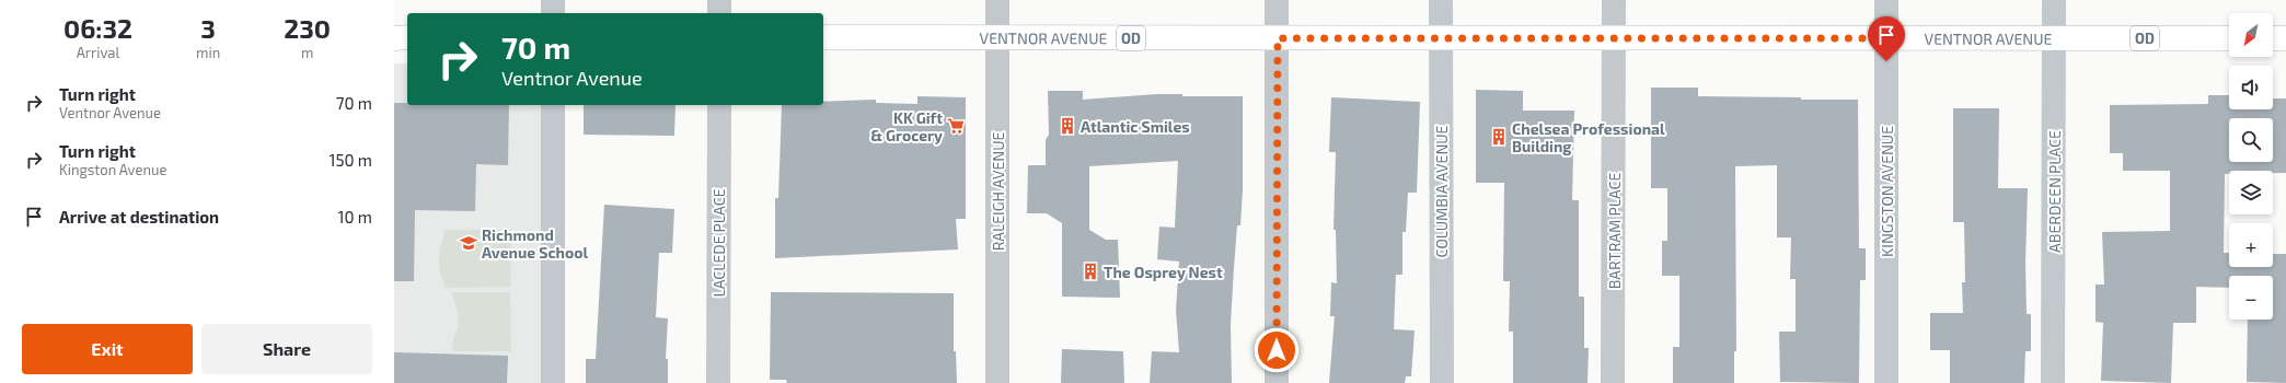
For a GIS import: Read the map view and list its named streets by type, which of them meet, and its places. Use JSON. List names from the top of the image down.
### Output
{
  "streets": {
    "main road": ["VENTNOR AVENUE", "OD"],
    "street": [
      "RALEIGH AVENUE",
      "COLUMBIA AVENUE",
      "KINGSTON AVENUE",
      "ABERDEEN PLACE",
      "BARTRAM PLACE",
      "LACLEDE PLACE"
    ]
  },
  "crossings": [
    ["VENTNOR AVENUE", "RALEIGH AVENUE"],
    ["VENTNOR AVENUE", "COLUMBIA AVENUE"],
    ["VENTNOR AVENUE", "KINGSTON AVENUE"],
    ["VENTNOR AVENUE", "ABERDEEN PLACE"],
    ["VENTNOR AVENUE", "BARTRAM PLACE"]
  ],
  "places": {
    "supermarket": ["KK Gift & Grocery"],
    "building": ["Atlantic Smiles", "Chelsea Professional Building", "The Osprey Nest"],
    "school or university": ["Richmond Avenue School"]
  },
  "north": "bottom left",
  "page": {
    "eta": [
      "06:32",
      "Arrival",
      "3",
      "min",
      "230",
      "m"
    ],
    "map_buttons": ["+", "−"],
    "turn": ["70 m", "Ventnor Avenue"],
    "list": [
      {
        "name": "Turn right",
        "note": "Ventnor Avenue",
        "value": "70 m"
      },
      {
        "name": "Turn right",
        "note": "Kingston Avenue",
        "value": "150 m"
      },
      {
        "name": "Arrive at destination",
        "value": "10 m"
      }
    ],
    "buttons": ["Exit", "Share"]
  }
}
